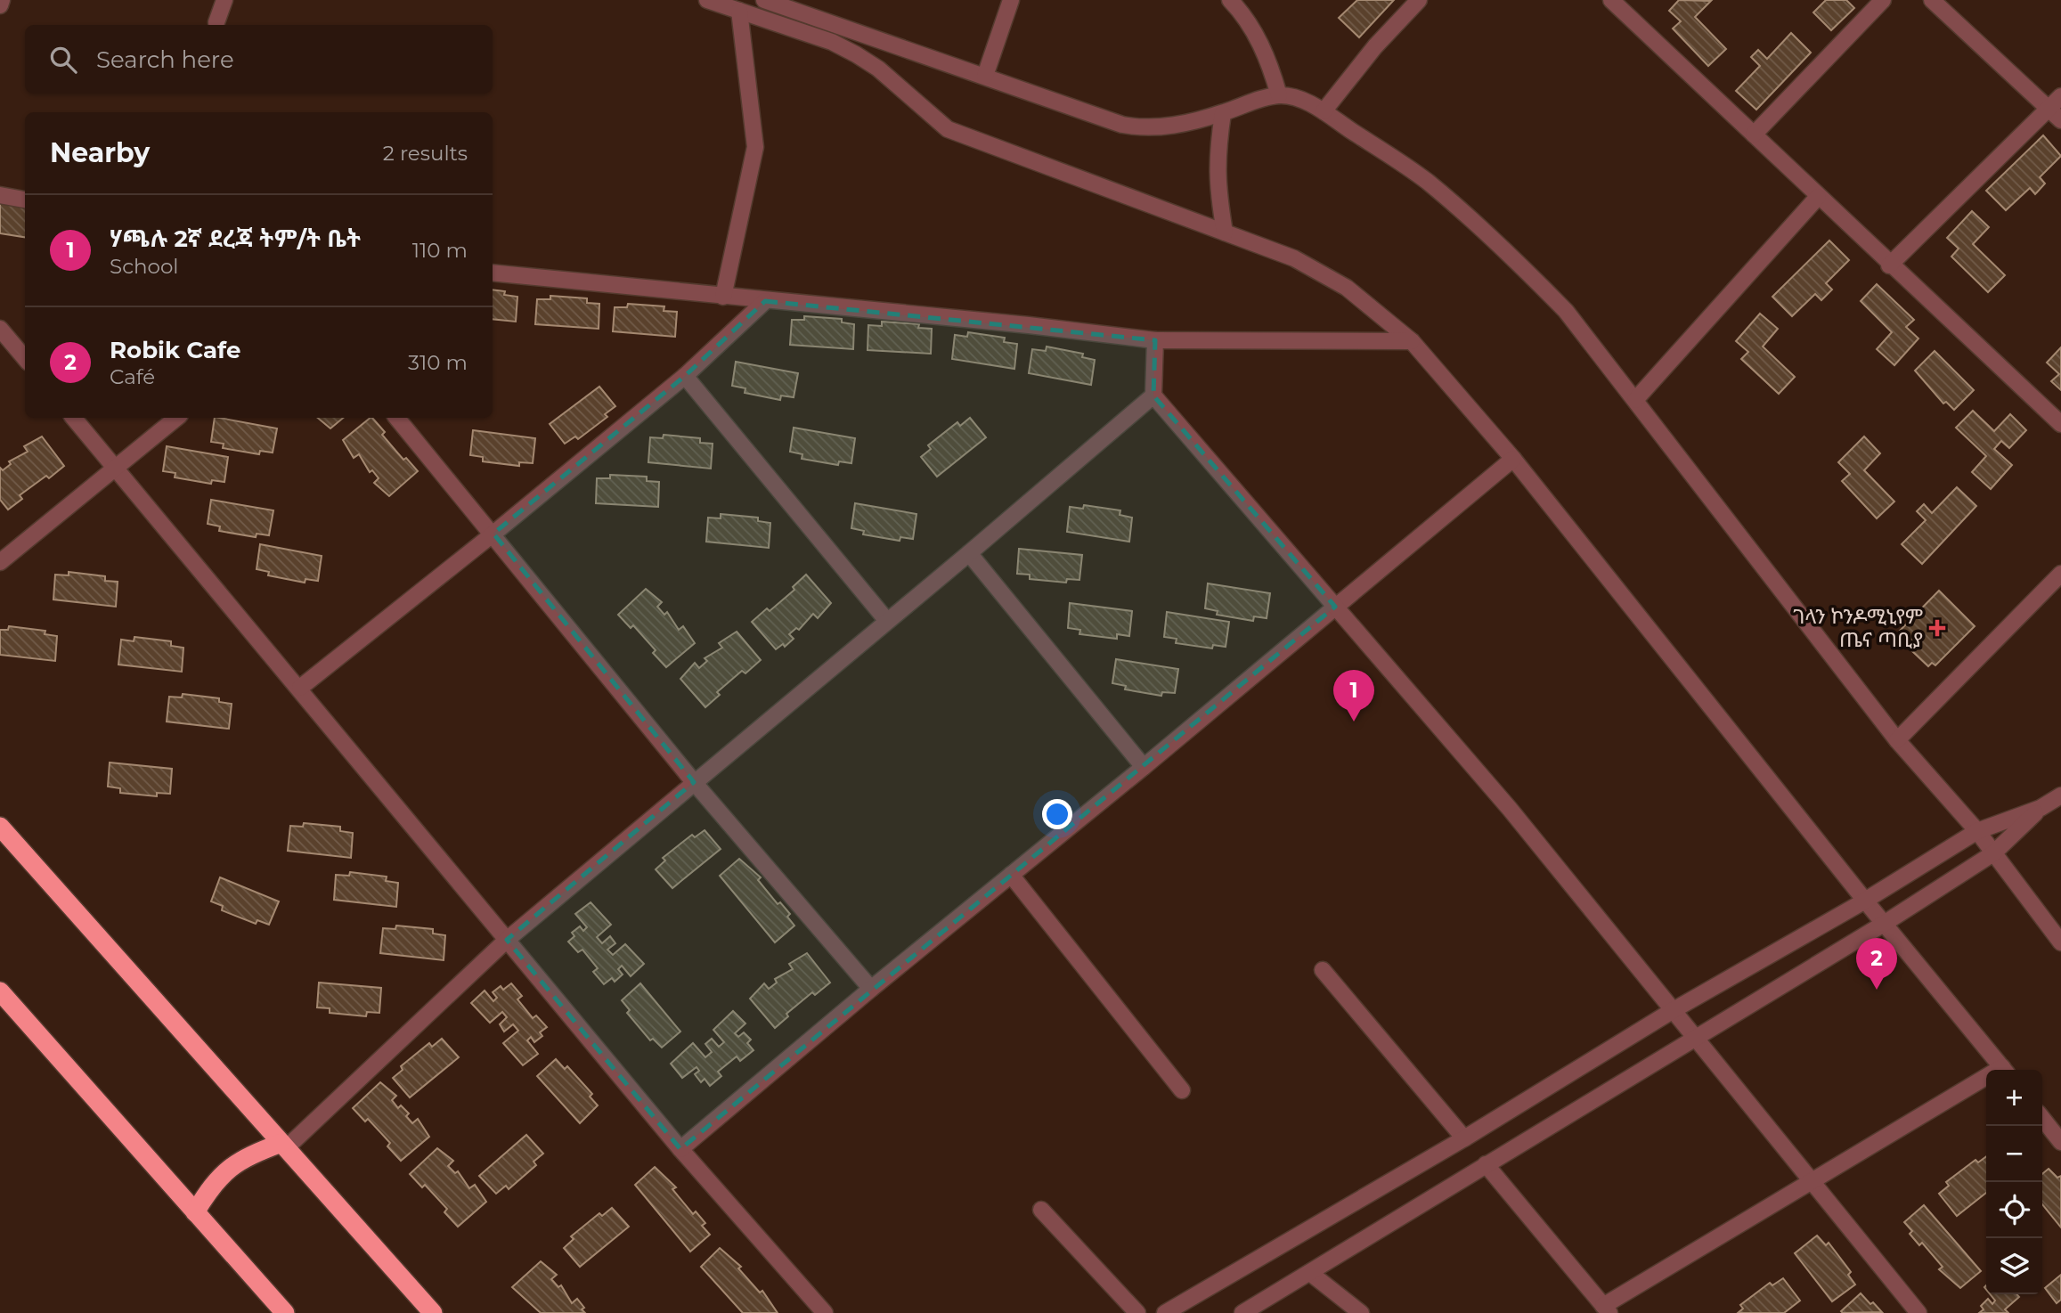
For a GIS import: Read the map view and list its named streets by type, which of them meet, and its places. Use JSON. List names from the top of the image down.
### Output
{
  "places": {
    "health": ["ገላን ኮንዶሚኒየም ጤና ጣቢያ"]
  },
  "page": {
    "search": "Search here",
    "heading": ["Nearby", "2 results"],
    "list": [
      {
        "mark": "1",
        "name": "ሃጫሉ 2ኛ ደረጃ ትም/ት ቤት",
        "note": "School",
        "value": "110 m"
      },
      {
        "mark": "2",
        "name": "Robik Cafe",
        "note": "Café",
        "value": "310 m"
      }
    ],
    "pins": ["1", "2"],
    "map_buttons": ["+", "−"]
  }
}
